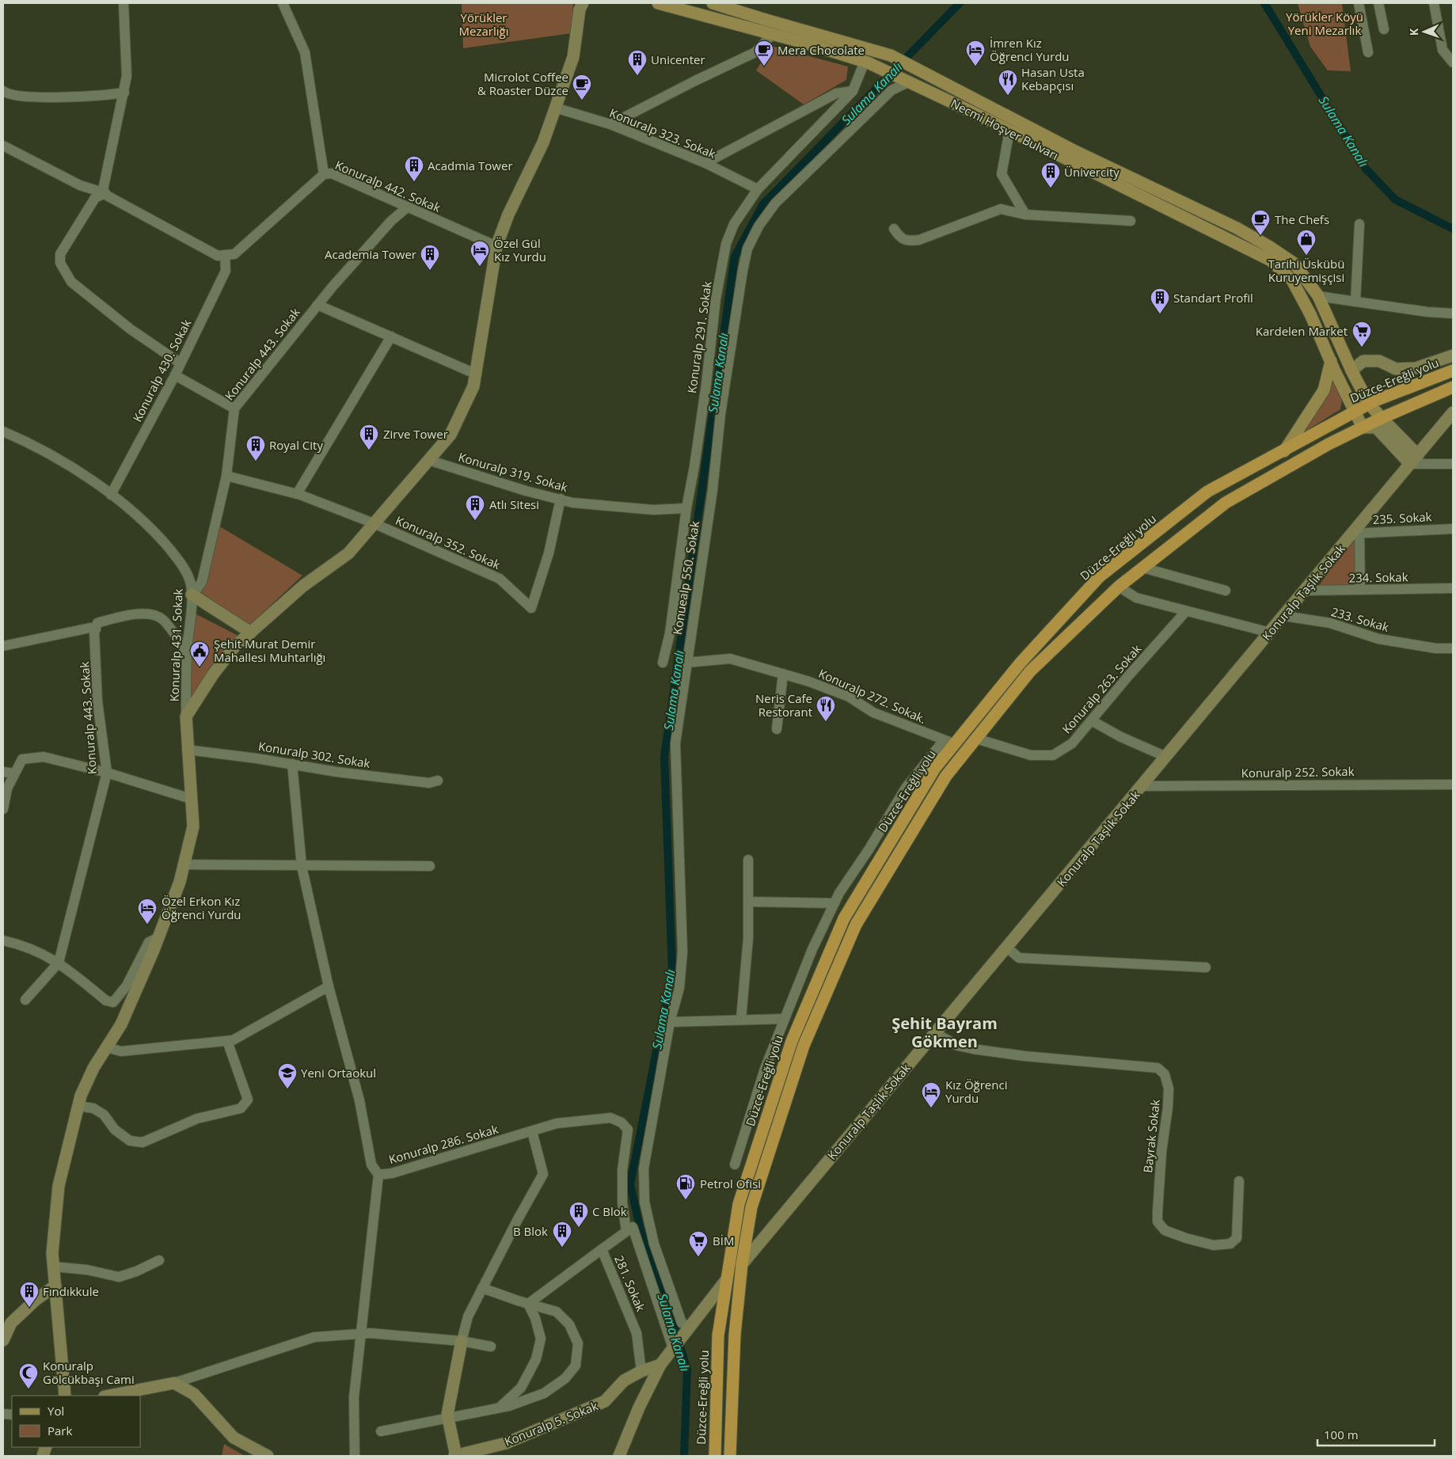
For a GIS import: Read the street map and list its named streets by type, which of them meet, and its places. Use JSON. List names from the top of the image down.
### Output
{
  "streets": {
    "highway": ["Düzce-Ereğli yolu"],
    "main road": ["Necmi Hoşver Bulvarı"],
    "street": [
      "Konuralp 323. Sokak",
      "Konuralp 442. Sokak",
      "Konuralp 291. Sokak",
      "Konuralp 443. Sokak",
      "Konuralp 430. Sokak",
      "Konuralp 319. Sokak",
      "235. Sokak",
      "Konuralp 352. Sokak",
      "234. Sokak",
      "Konuealp 550. Sokak",
      "Konuralp Taşlık Sokak",
      "233. Sokak",
      "Konuralp 431. Sokak",
      "Konuralp 263. Sokak",
      "Konuralp 272. Sokak.",
      "Konuralp 302. Sokak",
      "Konuralp 252. Sokak",
      "Bayrak Sokak",
      "Konuralp 286. Sokak",
      "281. Sokak",
      "Konuralp 5. Sokak"
    ]
  },
  "crossings": [
    ["Necmi Hoşver Bulvarı", "Konuralp 291. Sokak"],
    ["Necmi Hoşver Bulvarı", "Düzce-Ereğli yolu"],
    ["Necmi Hoşver Bulvarı", "Konuealp 550. Sokak"],
    ["Konuralp 323. Sokak", "Konuralp 291. Sokak"],
    ["Konuralp 442. Sokak", "Konuralp 443. Sokak"],
    ["Konuralp 442. Sokak", "Konuralp 430. Sokak"],
    ["Konuralp 291. Sokak", "Konuralp 319. Sokak"],
    ["Konuralp 443. Sokak", "Konuralp 431. Sokak"],
    ["Konuralp 430. Sokak", "Konuralp 431. Sokak"],
    ["Düzce-Ereğli yolu", "Konuralp Taşlık Sokak"],
    ["Düzce-Ereğli yolu", "Konuralp 263. Sokak"],
    ["Düzce-Ereğli yolu", "Konuralp 272. Sokak."],
    ["Konuralp 319. Sokak", "Konuralp 352. Sokak"],
    ["235. Sokak", "Konuralp Taşlık Sokak"],
    ["234. Sokak", "Konuralp Taşlık Sokak"],
    ["Konuealp 550. Sokak", "Konuralp 272. Sokak."],
    ["Konuralp Taşlık Sokak", "233. Sokak"],
    ["Konuralp Taşlık Sokak", "Konuralp 252. Sokak"],
    ["Konuralp Taşlık Sokak", "Bayrak Sokak"],
    ["Konuralp 302. Sokak", "Konuralp 286. Sokak"],
    ["281. Sokak", "Konuralp 5. Sokak"]
  ],
  "districts": ["Şehit Bayram Gökmen"],
  "water": ["Sulama Kanalı"],
  "parks": ["Yörükler Köyü Yeni Mezarlık", "Yörükler Mezarlığı"],
  "places": {
    "cafe": ["Mera Chocolate", "Microlot Coffee & Roaster Düzce", "The Chefs"],
    "hotel": [
      "İmren Kız Öğrenci Yurdu",
      "Özel Gül Kız Yurdu",
      "Özel Erkon Kız Öğrenci Yurdu",
      "Kız Öğrenci Yurdu"
    ],
    "building": [
      "Unicenter",
      "Acadmia Tower",
      "Ünivercity",
      "Academia Tower",
      "Standart Profil",
      "Zirve Tower",
      "Royal City",
      "Atlı Sitesi",
      "C Blok",
      "B Blok",
      "Fındıkkule"
    ],
    "restaurant": ["Hasan Usta Kebapçısı", "Neris Cafe Restorant"],
    "shop": ["Tarihi Üskübü Kuruyemişçisi"],
    "supermarket": ["Kardelen Market", "BİM"],
    "public building": ["Şehit Murat Demir Mahallesi Muhtarlığı"],
    "school or university": ["Yeni Ortaokul"],
    "fuel station": ["Petrol Ofisi"],
    "mosque": ["Konuralp Gölcükbaşı Cami"]
  },
  "legend": ["Yol", "Park"],
  "scale_bar": "100 m",
  "north": "left"
}
